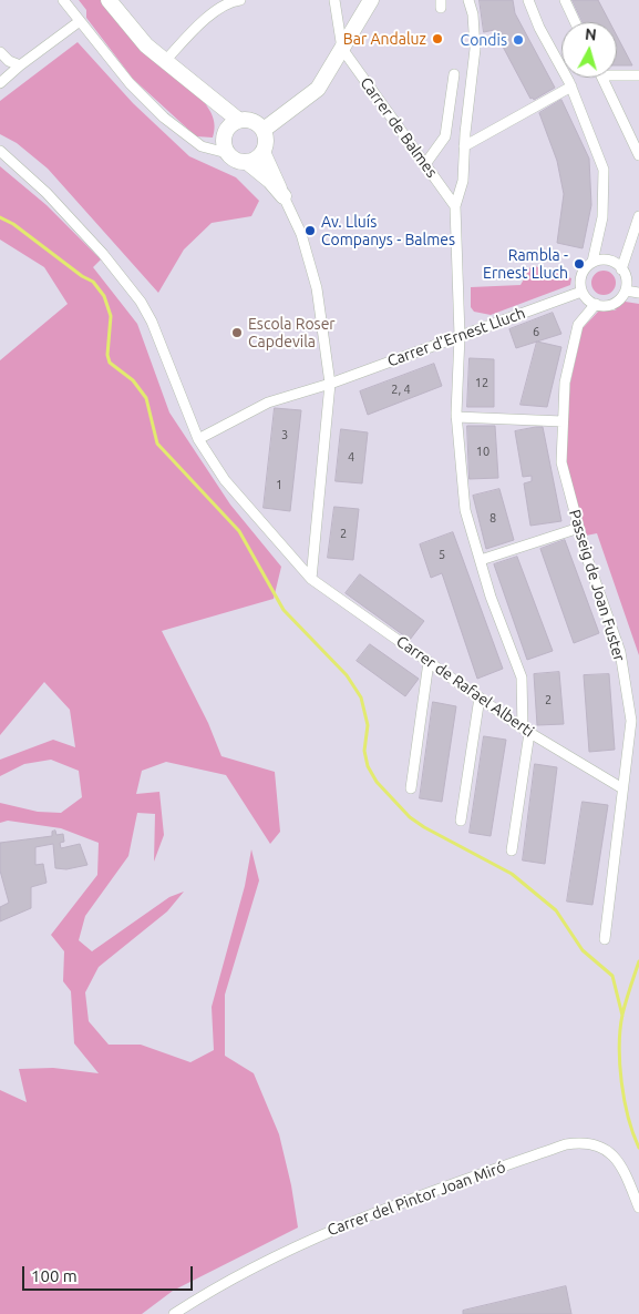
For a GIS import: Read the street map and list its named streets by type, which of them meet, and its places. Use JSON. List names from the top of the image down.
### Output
{
  "streets": {
    "street": [
      "Carrer de Balmes",
      "Carrer d'Ernest Lluch",
      "Passeig de Joan Fuster",
      "Carrer de Rafael Alberti",
      "Carrer del Pintor Joan Miró"
    ]
  },
  "crossings": [
    ["Carrer d'Ernest Lluch", "Passeig de Joan Fuster"],
    ["Carrer d'Ernest Lluch", "Carrer de Rafael Alberti"],
    ["Passeig de Joan Fuster", "Carrer de Rafael Alberti"]
  ],
  "places": [
    "Bar Andaluz",
    "Condis",
    "Av. Lluís Companys - Balmes",
    "Rambla - Ernest Lluch",
    "Escola Roser Capdevila"
  ],
  "house_numbers": [
    "6",
    "12",
    "2, 4",
    "3",
    "10",
    "4",
    "1",
    "8",
    "2",
    "5",
    "2"
  ],
  "scale_bar": "100 m",
  "north": "top"
}
